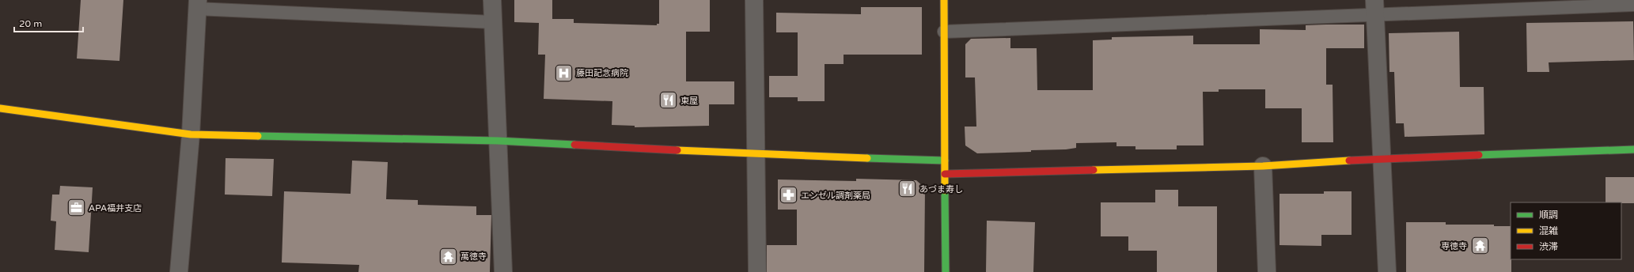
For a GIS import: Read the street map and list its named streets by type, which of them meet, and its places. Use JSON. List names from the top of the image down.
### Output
{
  "places": {
    "hospital": ["藤田記念病院"],
    "restaurant": ["東屋", "あづま寿し"],
    "pharmacy": ["エンゼル調剤薬局"],
    "office": ["APA福井支店"],
    "temple": ["専徳寺", "萬徳寺"]
  },
  "legend": ["順調", "混雑", "渋滞"],
  "scale_bar": "20 m"
}
